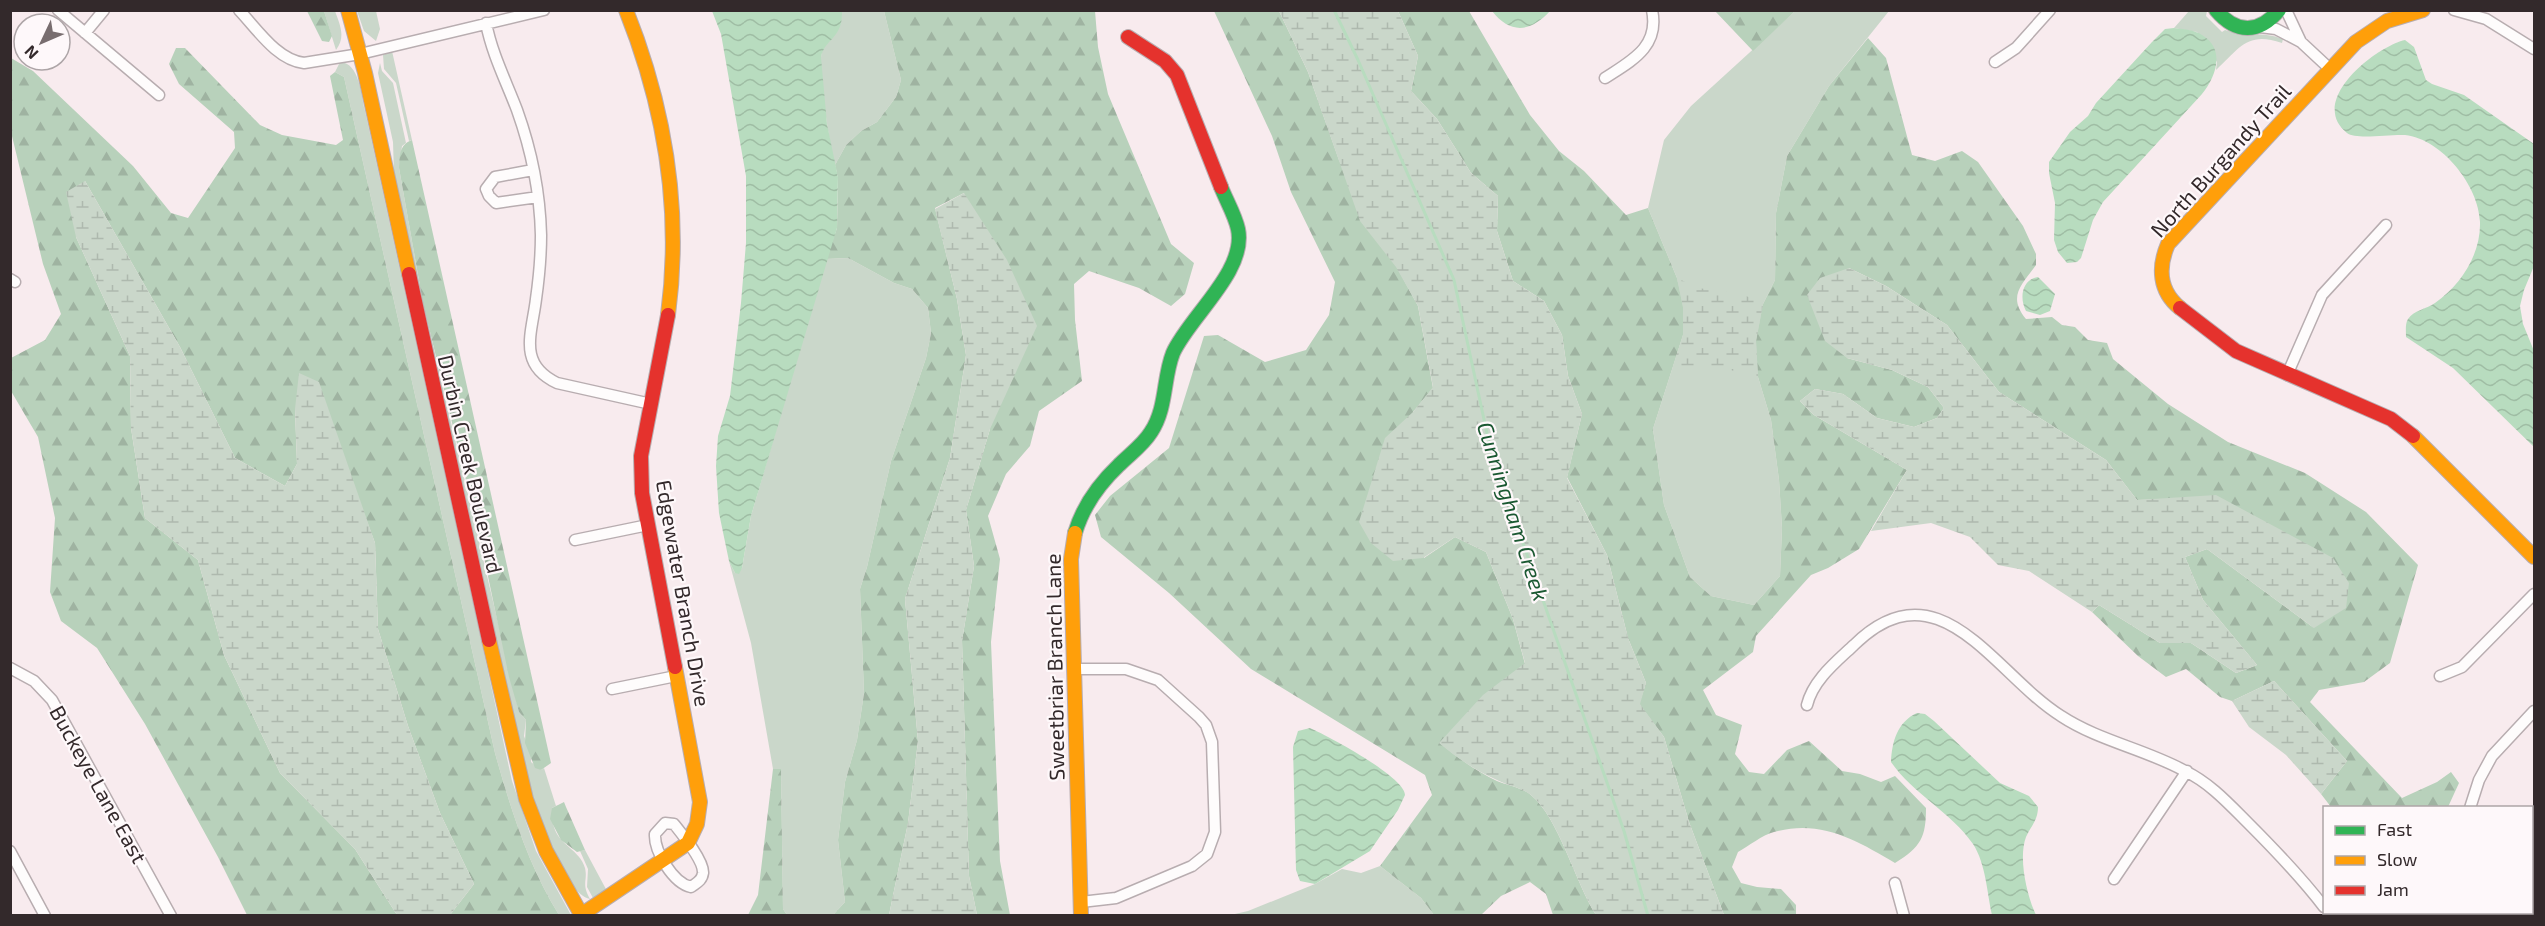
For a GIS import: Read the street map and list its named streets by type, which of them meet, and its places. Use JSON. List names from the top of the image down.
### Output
{
  "streets": {
    "street": [
      "North Burgandy Trail",
      "Durbin Creek Boulevard",
      "Edgewater Branch Drive",
      "Sweetbriar Branch Lane",
      "Buckeye Lane East"
    ]
  },
  "water": ["Cunningham Creek"],
  "legend": ["Fast", "Slow", "Jam"],
  "north": "bottom left"
}
